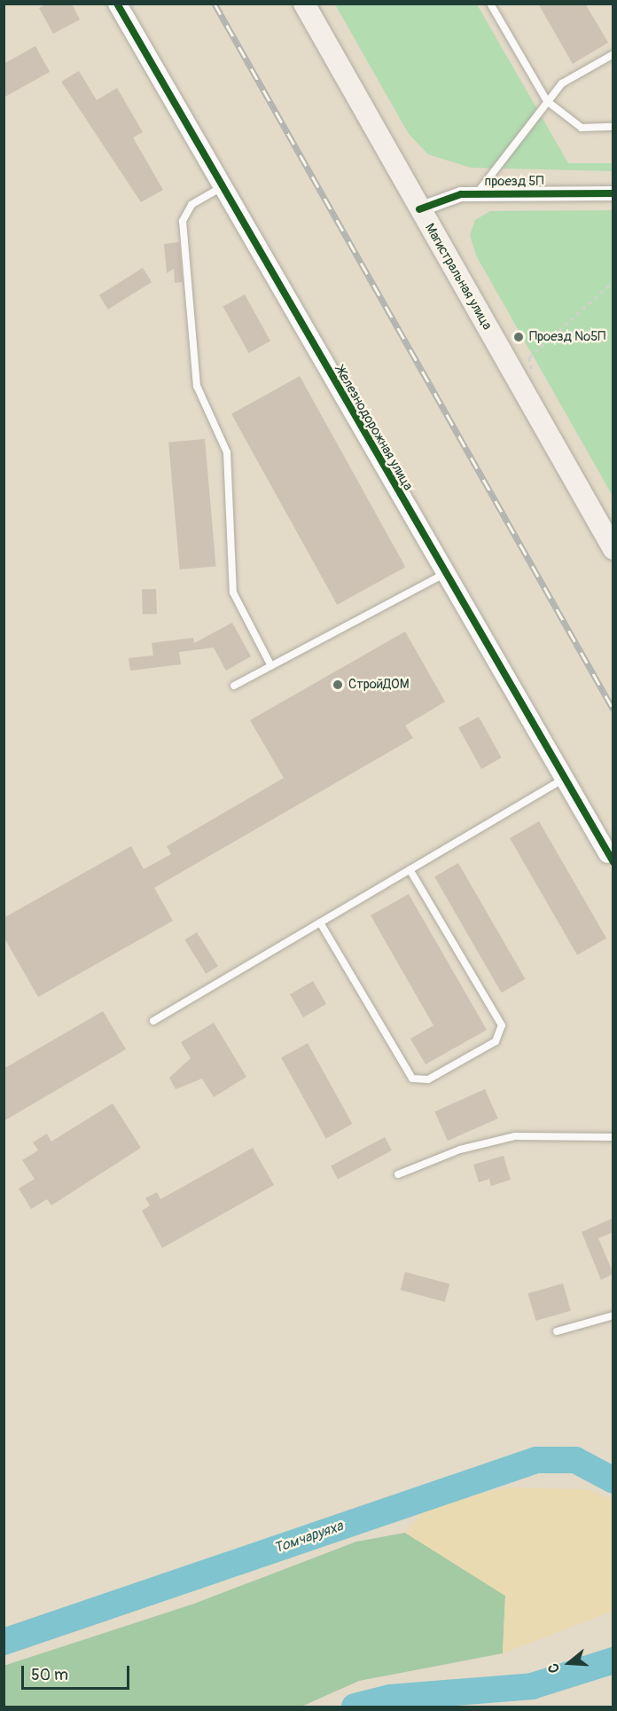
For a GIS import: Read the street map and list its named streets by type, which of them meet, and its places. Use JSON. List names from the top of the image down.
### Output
{
  "streets": {
    "main road": ["Магистральная улица"],
    "street": ["проезд 5П", "Железнодорожная улица"]
  },
  "crossings": [
    ["проезд 5П", "Магистральная улица"]
  ],
  "water": ["Томчаруяха"],
  "places": ["Проезд №5П", "СтройДОМ"],
  "scale_bar": "50 m",
  "north": "left"
}
